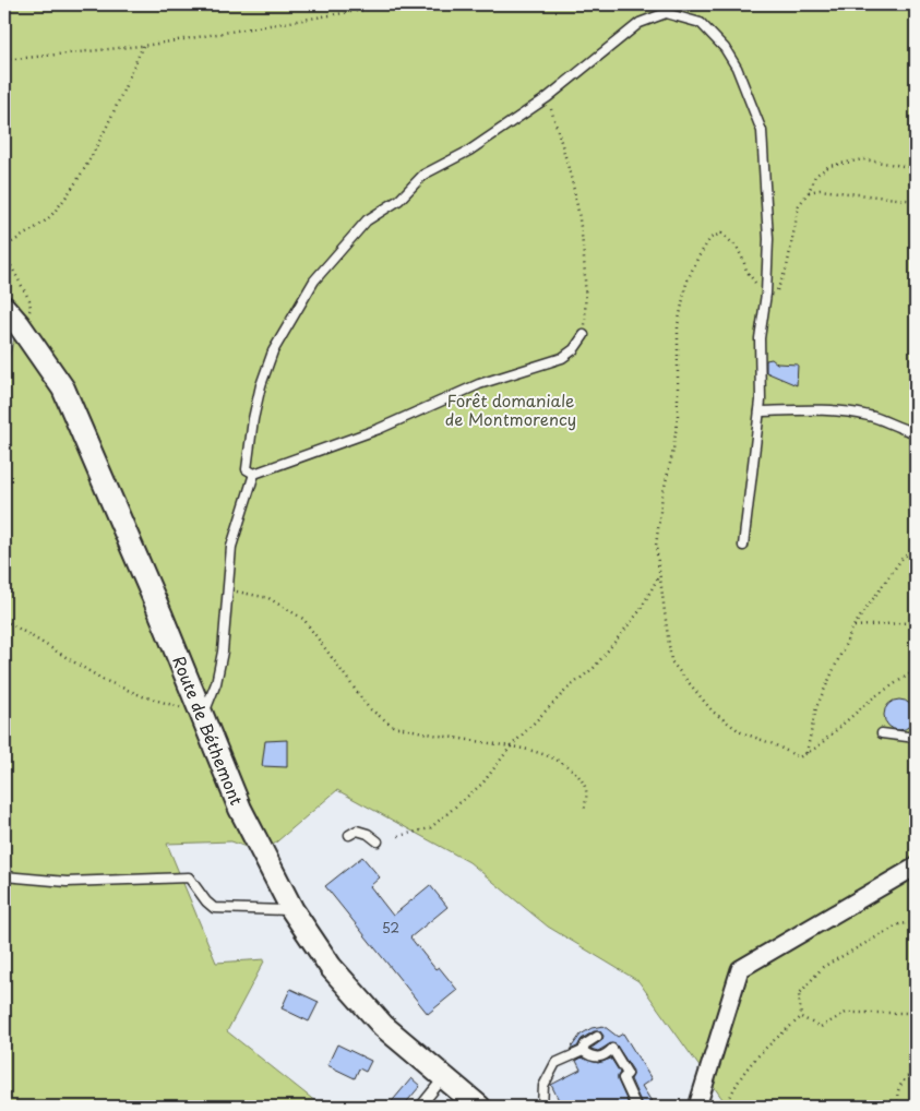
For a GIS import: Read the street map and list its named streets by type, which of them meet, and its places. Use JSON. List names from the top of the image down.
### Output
{
  "streets": {
    "street": ["Route de Béthemont"]
  },
  "parks": ["Forêt domaniale de Montmorency"],
  "house_numbers": ["52"]
}
